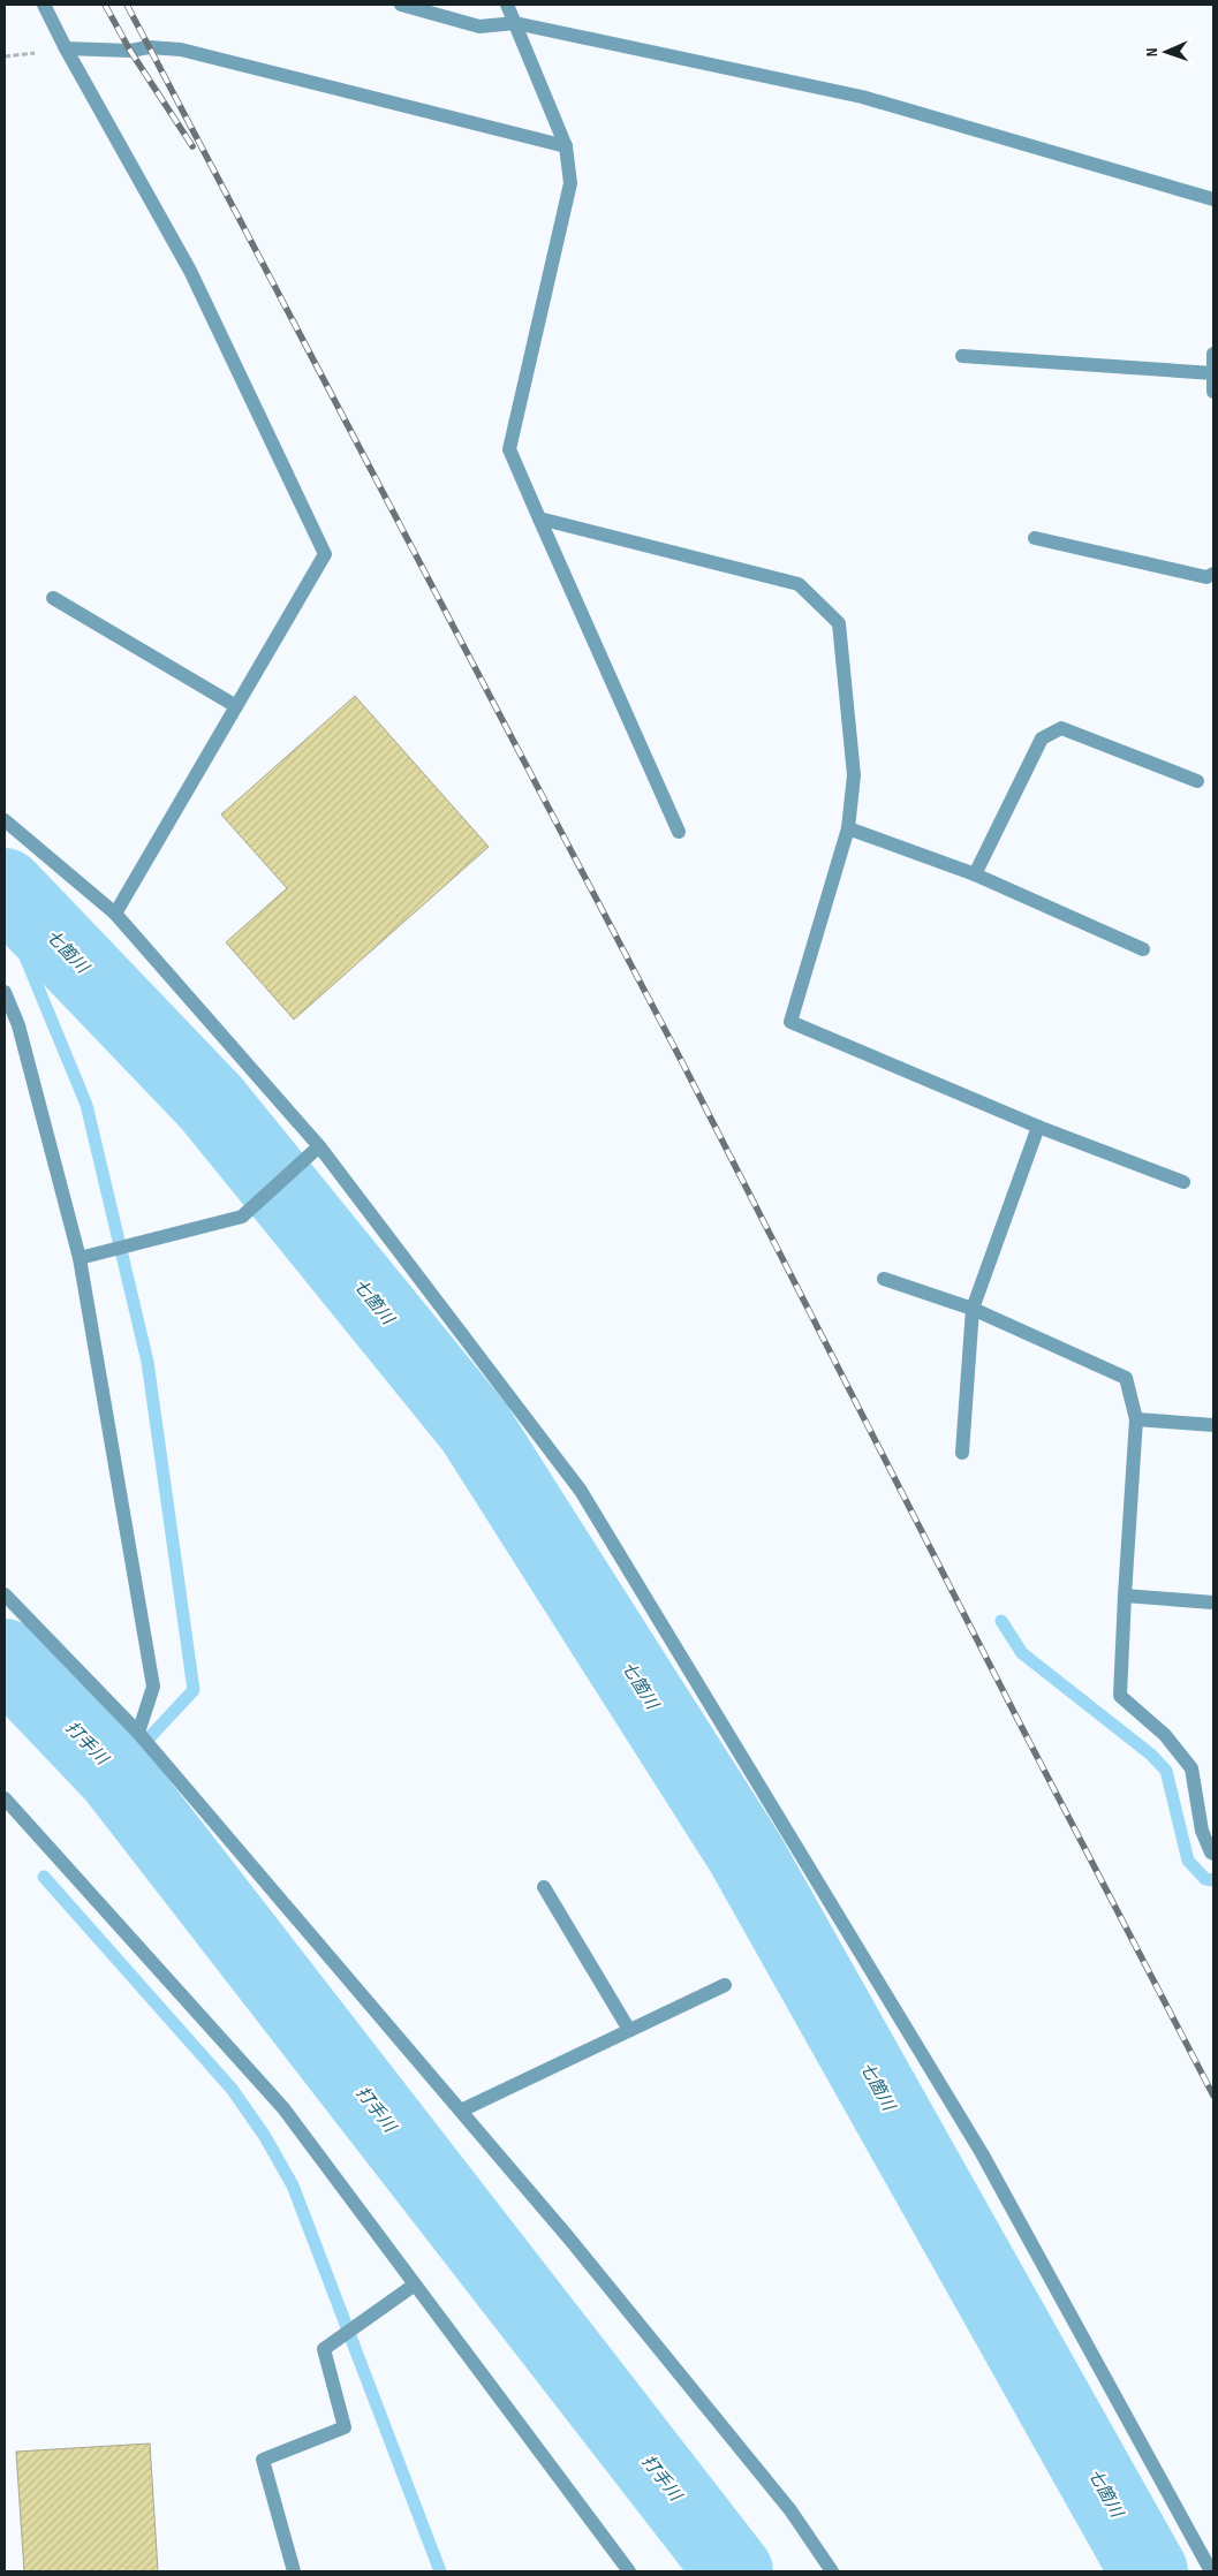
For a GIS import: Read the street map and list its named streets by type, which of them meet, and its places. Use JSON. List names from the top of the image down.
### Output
{
  "water": ["七箇川", "打手川"],
  "north": "left"
}
